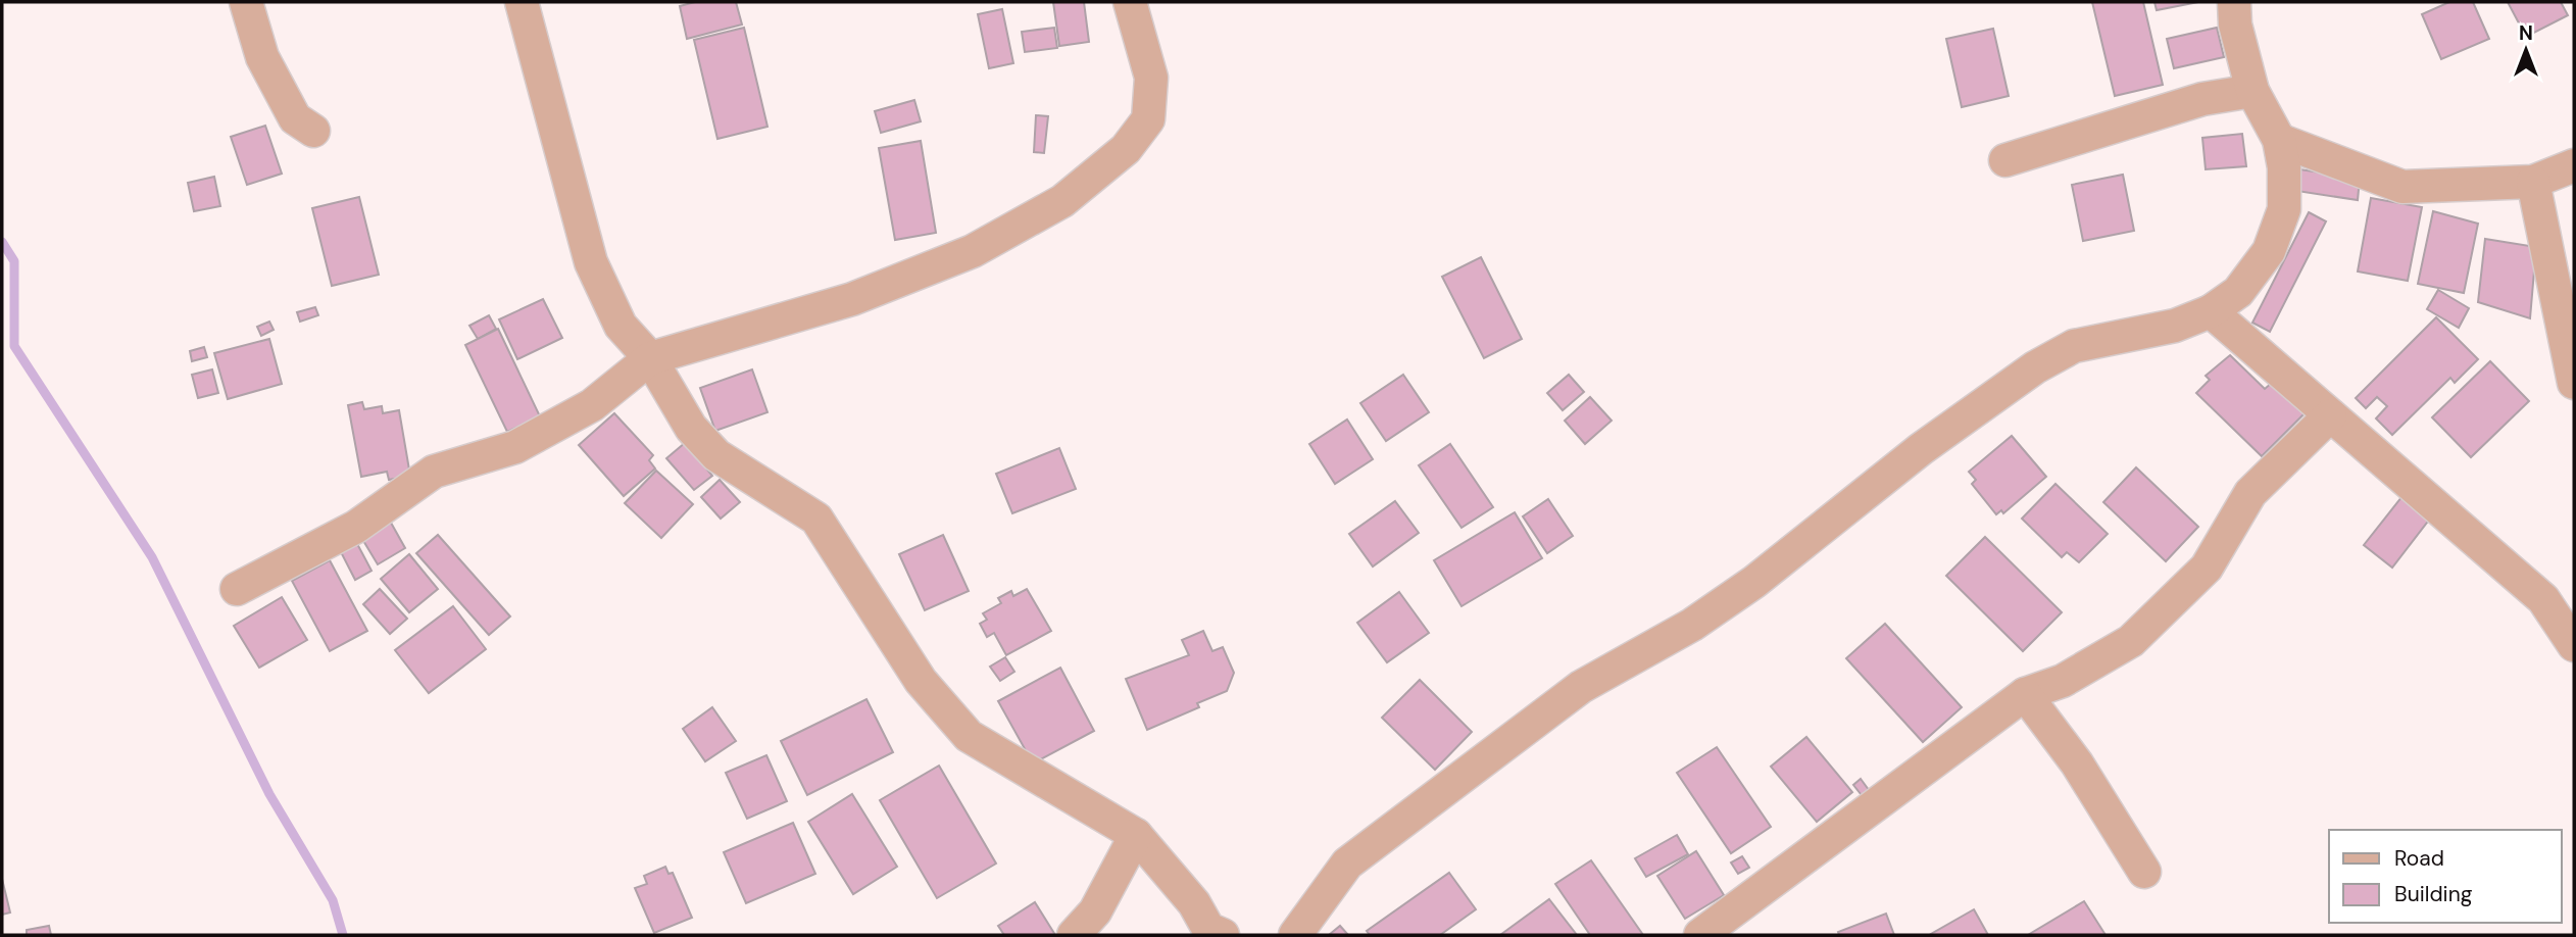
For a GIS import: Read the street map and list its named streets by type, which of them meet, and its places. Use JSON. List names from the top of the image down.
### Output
{
  "legend": ["Road", "Building"],
  "north": "top"
}
